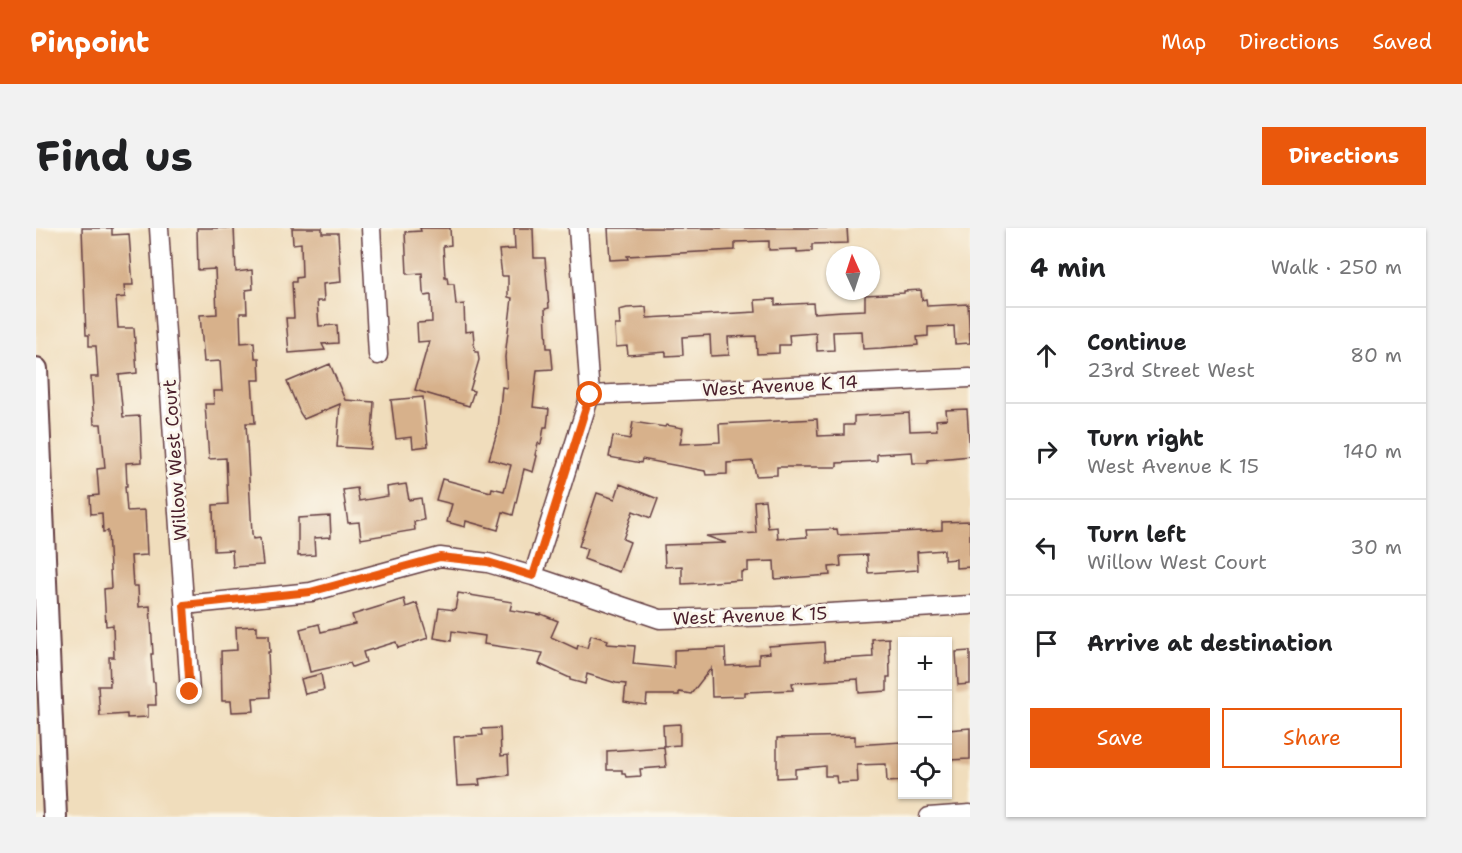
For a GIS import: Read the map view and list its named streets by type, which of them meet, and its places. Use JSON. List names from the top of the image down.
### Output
{
  "streets": {
    "street": ["West Avenue K 14", "Willow West Court", "West Avenue K 15"]
  },
  "crossings": [
    ["Willow West Court", "West Avenue K 15"]
  ],
  "north": "top",
  "page": {
    "header": "Pinpoint",
    "nav": ["Map", "Directions", "Saved"],
    "buttons": [
      "Directions",
      ["Save", "Share"]
    ],
    "title": "Find us",
    "heading": ["4 min", "Walk · 250 m"],
    "list": [
      ["Continue", "23rd Street West", "80 m"],
      ["Turn right", "West Avenue K 15", "140 m"],
      ["Turn left", "Willow West Court", "30 m"],
      "Arrive at destination"
    ],
    "map_buttons": ["+", "−"]
  }
}
